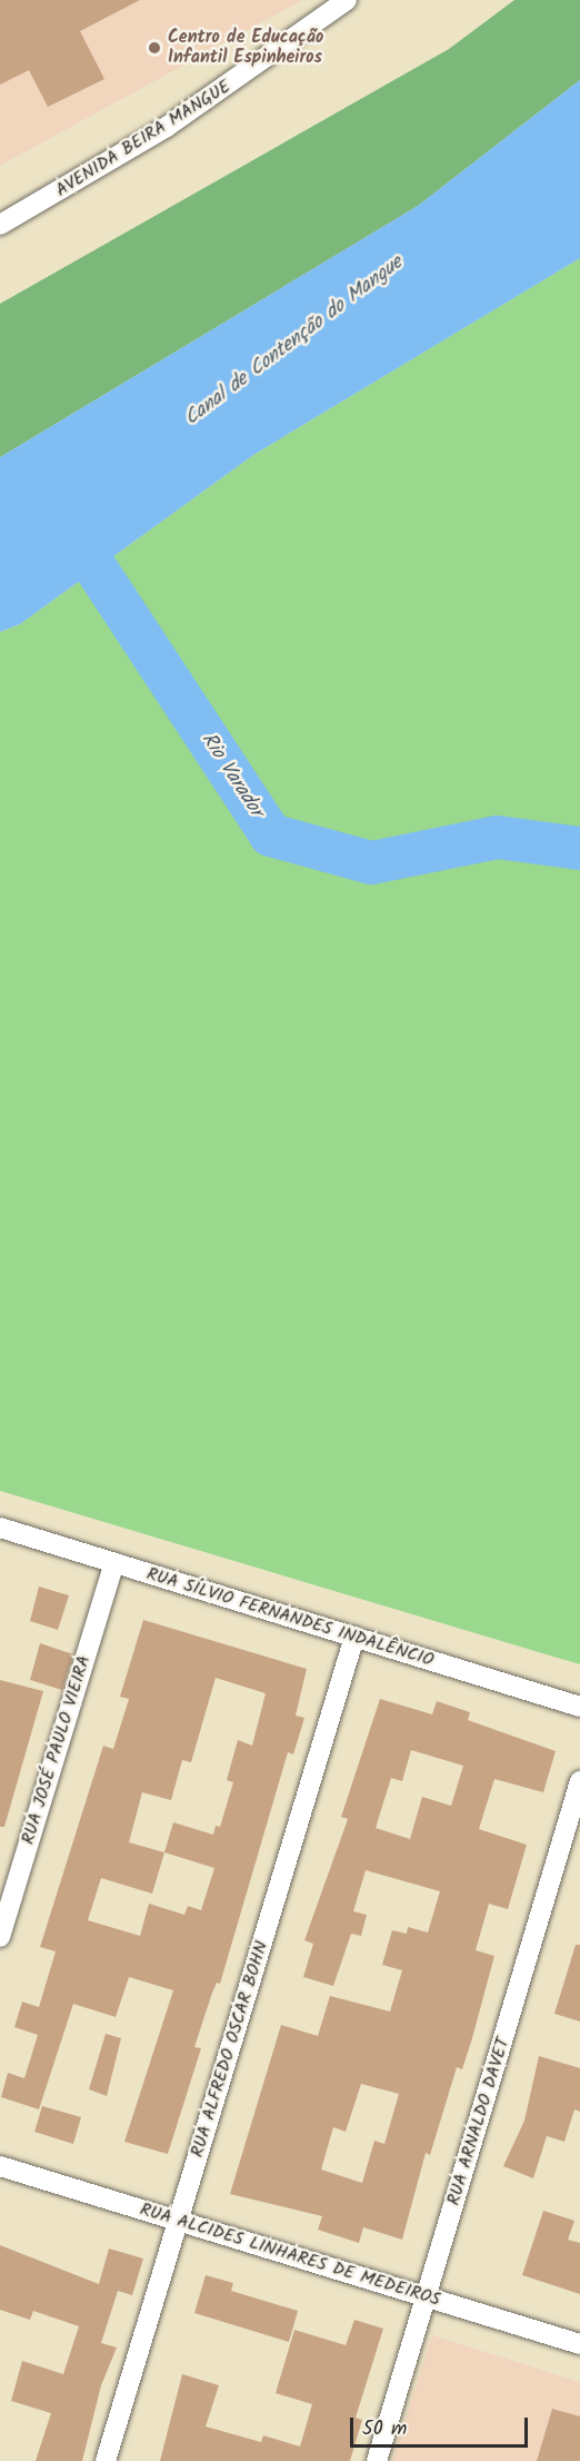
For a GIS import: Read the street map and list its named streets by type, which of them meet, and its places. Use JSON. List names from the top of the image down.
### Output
{
  "streets": {
    "street": [
      "AVENIDA BEIRA MANGUE",
      "RUA SÍLVIO FERNANDES INDALÊNCIO",
      "RUA JOSÉ PAULO VIEIRA",
      "RUA ALFREDO OSCAR BOHN",
      "RUA ARNALDO DAVET",
      "RUA ALCIDES LINHARES DE MEDEIROS"
    ]
  },
  "crossings": [
    ["RUA SÍLVIO FERNANDES INDALÊNCIO", "RUA JOSÉ PAULO VIEIRA"],
    ["RUA SÍLVIO FERNANDES INDALÊNCIO", "RUA ALFREDO OSCAR BOHN"],
    ["RUA ALFREDO OSCAR BOHN", "RUA ALCIDES LINHARES DE MEDEIROS"],
    ["RUA ARNALDO DAVET", "RUA ALCIDES LINHARES DE MEDEIROS"]
  ],
  "water": ["Canal de Contenção do Mangue", "Rio Varador"],
  "places": ["Centro de Educação Infantil Espinheiros"],
  "scale_bar": "50 m"
}
